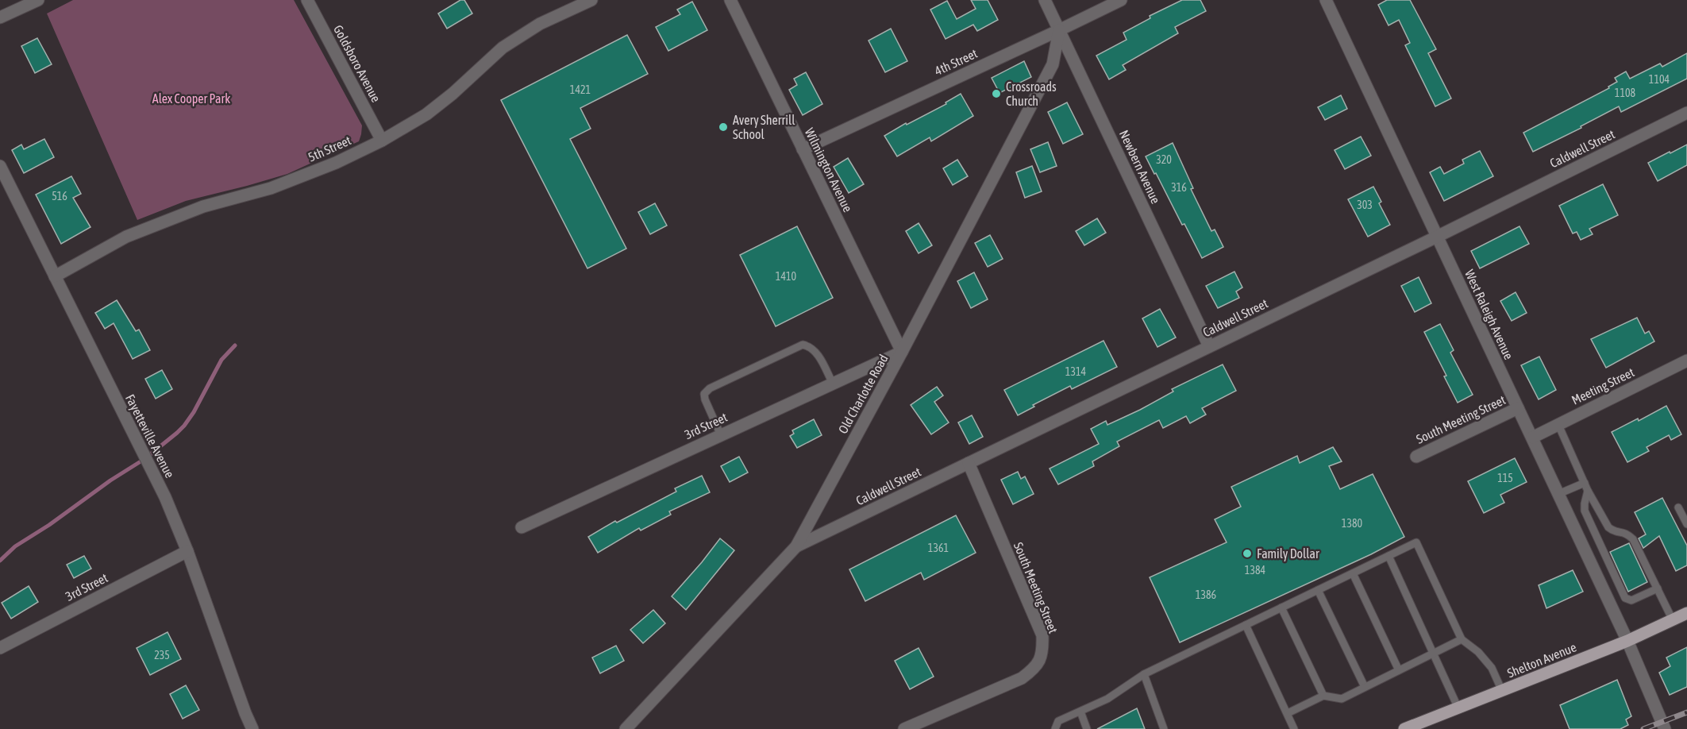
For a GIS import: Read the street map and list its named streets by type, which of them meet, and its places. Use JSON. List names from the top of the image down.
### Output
{
  "streets": {
    "main road": ["Shelton Avenue"],
    "street": [
      "4th Street",
      "Goldsboro Avenue",
      "5th Street",
      "Caldwell Street",
      "Newbern Avenue",
      "Wilmington Avenue",
      "West Raleigh Avenue",
      "Meeting Street",
      "Old Charlotte Road",
      "South Meeting Street",
      "3rd Street",
      "Fayetteville Avenue"
    ]
  },
  "crossings": [
    ["4th Street", "Newbern Avenue"],
    ["4th Street", "Wilmington Avenue"],
    ["4th Street", "Old Charlotte Road"],
    ["Goldsboro Avenue", "5th Street"],
    ["5th Street", "Fayetteville Avenue"],
    ["Caldwell Street", "Newbern Avenue"],
    ["Caldwell Street", "West Raleigh Avenue"],
    ["Caldwell Street", "Old Charlotte Road"],
    ["Caldwell Street", "South Meeting Street"],
    ["Newbern Avenue", "Old Charlotte Road"],
    ["Wilmington Avenue", "Old Charlotte Road"],
    ["Wilmington Avenue", "3rd Street"],
    ["West Raleigh Avenue", "Meeting Street"],
    ["West Raleigh Avenue", "South Meeting Street"],
    ["West Raleigh Avenue", "Shelton Avenue"],
    ["Old Charlotte Road", "3rd Street"],
    ["3rd Street", "Fayetteville Avenue"]
  ],
  "parks": ["Alex Cooper Park"],
  "places": ["Crossroads Church", "Avery Sherrill School", "Family Dollar"],
  "house_numbers": [
    "1104",
    "1421",
    "1108",
    "320",
    "316",
    "516",
    "303",
    "1410",
    "1314",
    "115",
    "1380",
    "1361",
    "1384",
    "1386",
    "235"
  ]
}
